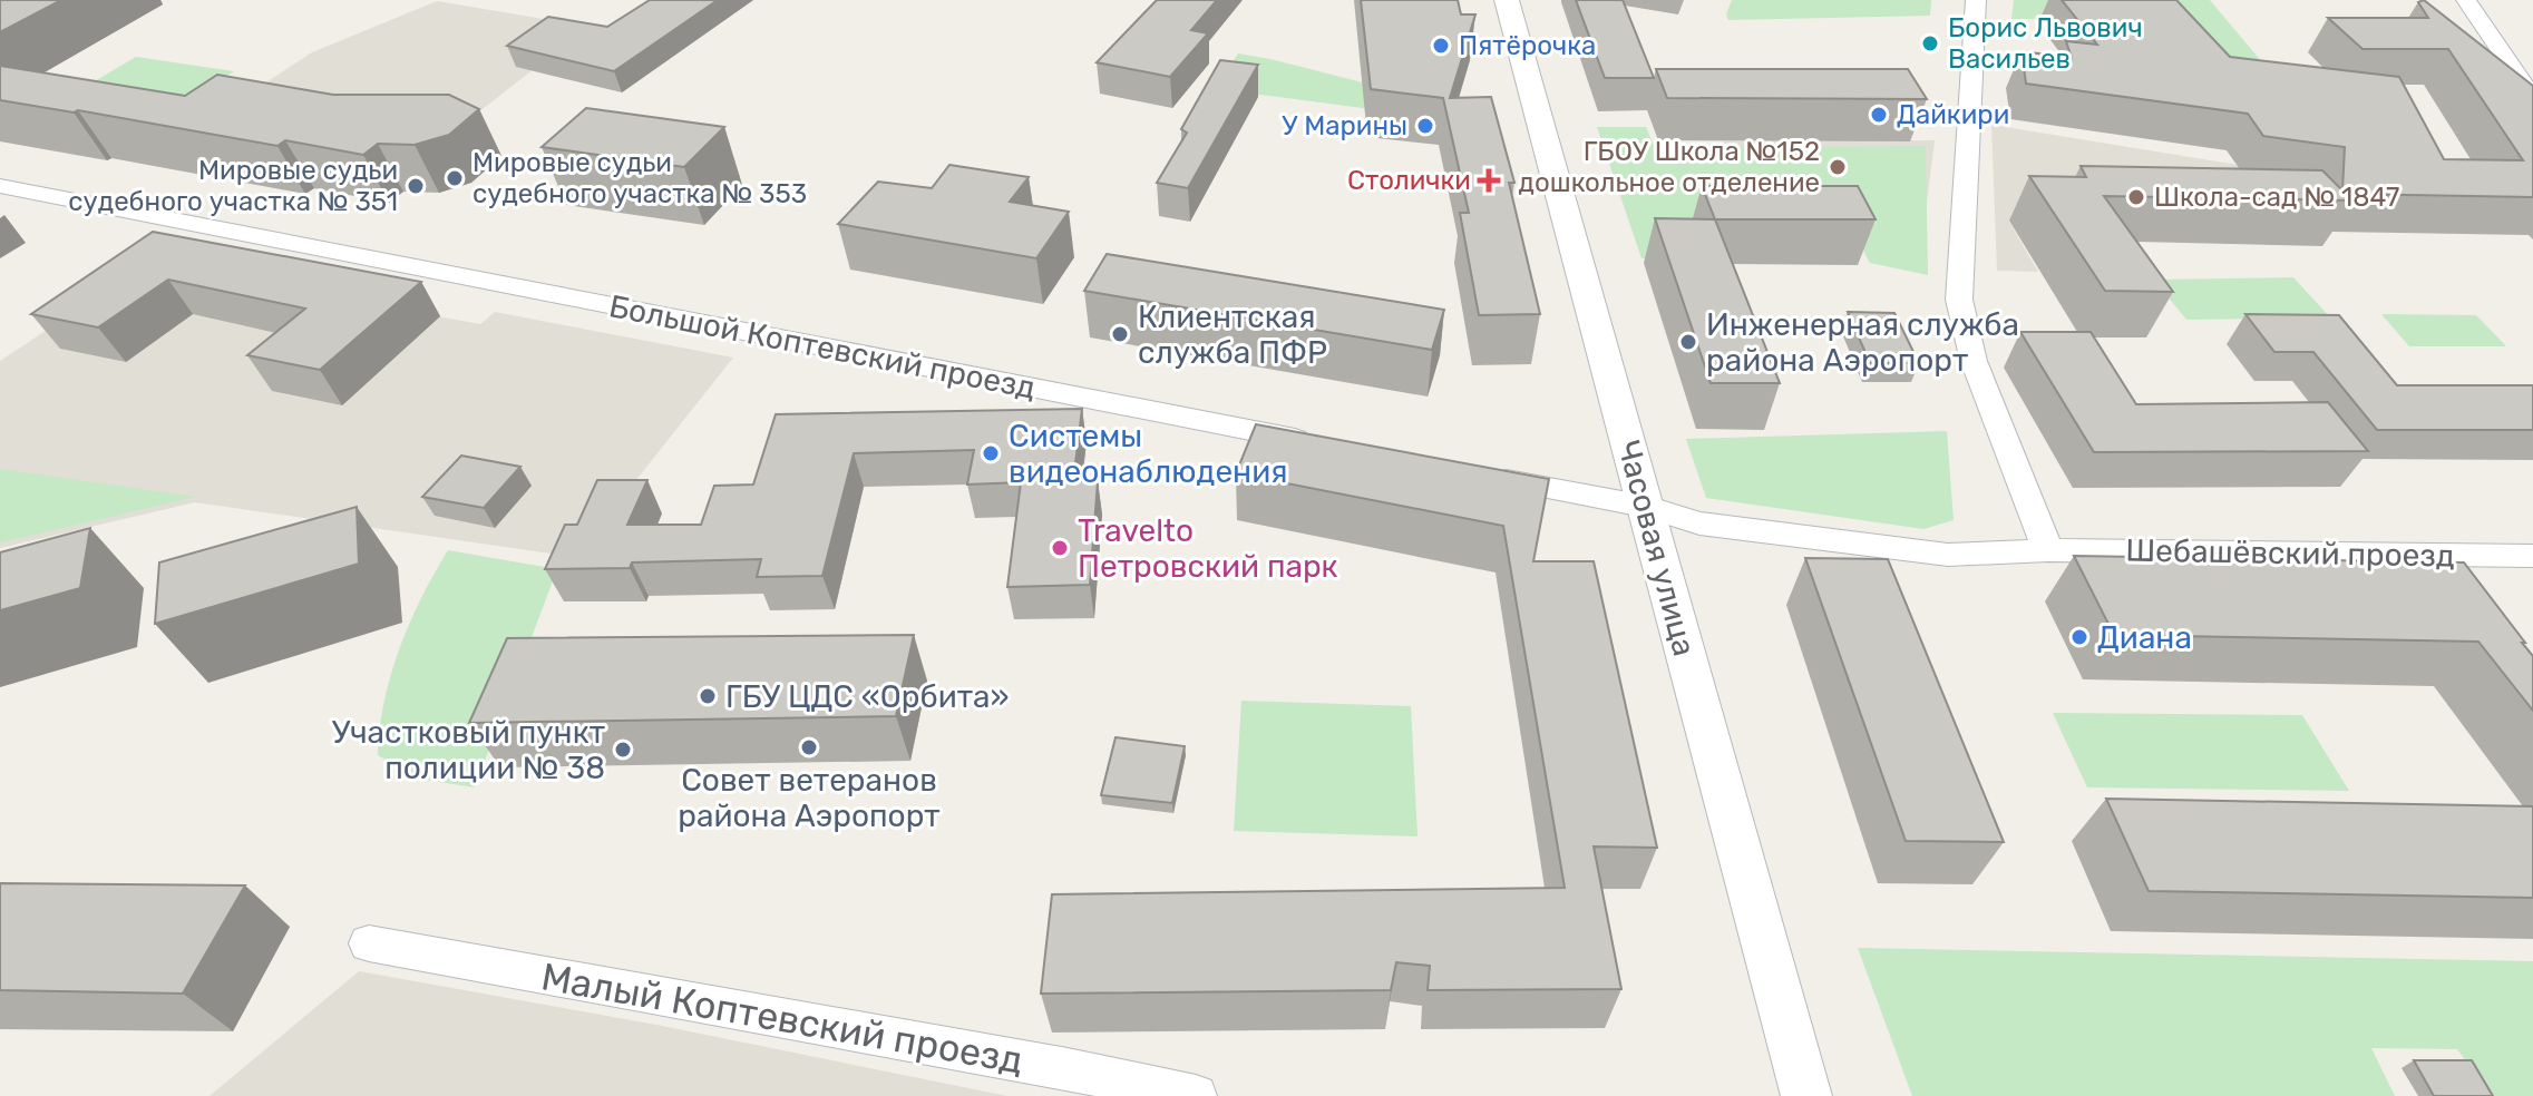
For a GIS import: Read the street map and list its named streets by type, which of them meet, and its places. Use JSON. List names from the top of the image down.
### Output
{
  "streets": {
    "street": [
      "Большой Коптевский проезд",
      "Часовая улица",
      "Шебашёвский проезд",
      "Малый Коптевский проезд"
    ]
  },
  "crossings": [
    ["Часовая улица", "Шебашёвский проезд"]
  ],
  "places": {
    "other": [
      "Борис Львович Васильев",
      "Пятёрочка",
      "Дайкири",
      "У Марины",
      "ГБОУ Школа №152 дошкольное отделение",
      "Мировые судьи судебного участка № 353",
      "Мировые судьи судебного участка № 351",
      "Школа-сад № 1847",
      "Клиентская служба ПФР",
      "Инженерная служба района Аэропорт",
      "Системы видеонаблюдения",
      "Travelto Петровский парк",
      "Диана",
      "ГБУ ЦДС «Орбита»",
      "Совет ветеранов района Аэропорт",
      "Участковый пункт полиции № 38"
    ],
    "health": ["Столички"]
  }
}
